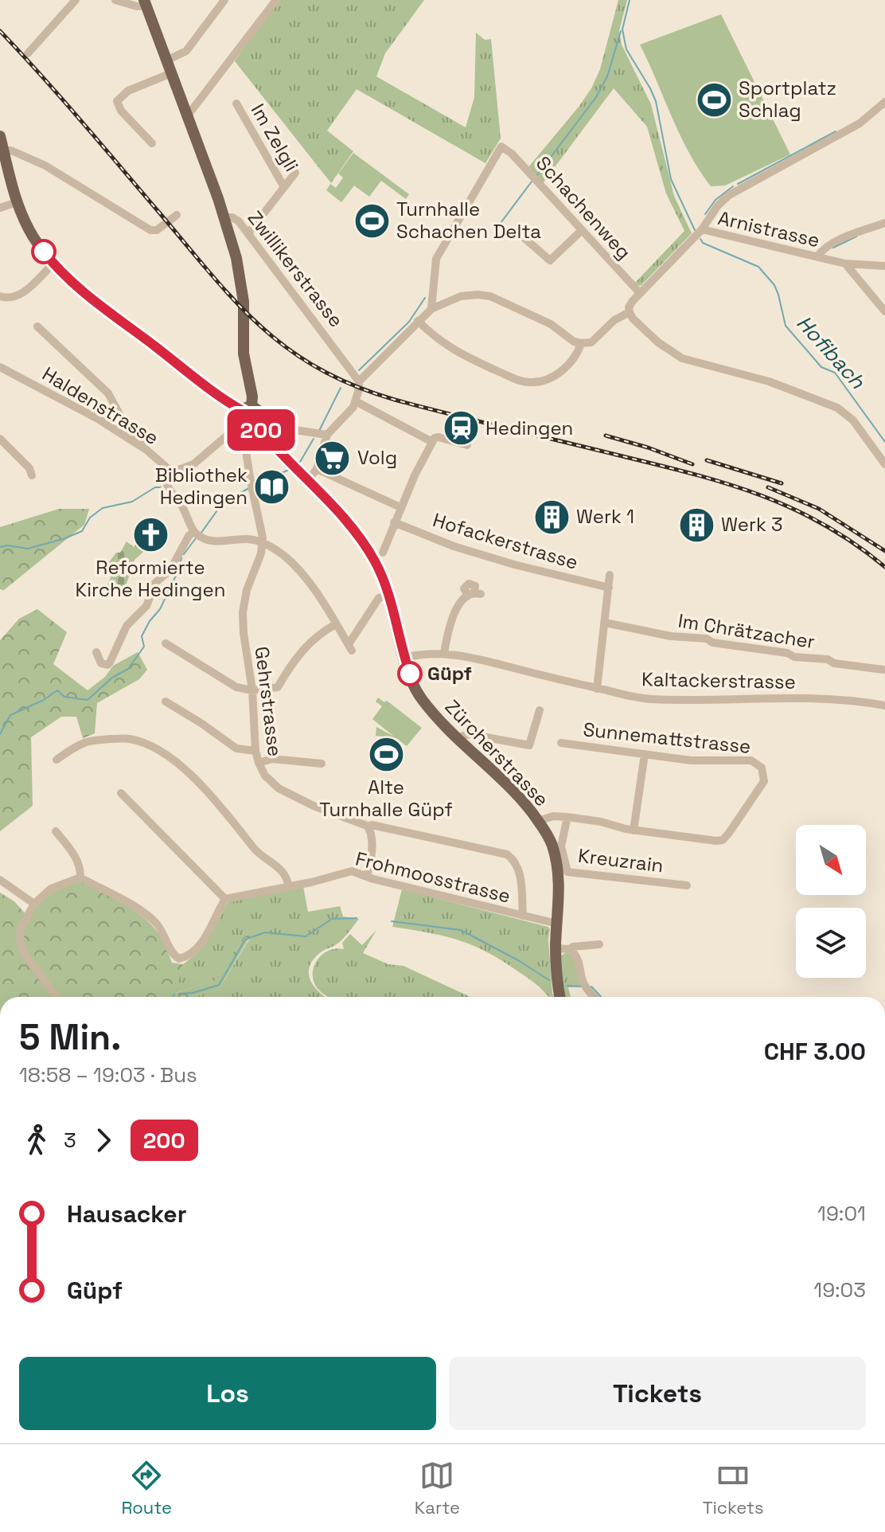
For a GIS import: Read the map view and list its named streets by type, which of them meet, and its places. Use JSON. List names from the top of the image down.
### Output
{
  "streets": {
    "main road": ["Zwillikerstrasse", "Zürcherstrasse"],
    "street": [
      "Im Zelgli",
      "Schachenweg",
      "Arnistrasse",
      "Haldenstrasse",
      "Hofackerstrasse",
      "Im Chrätzacher",
      "Kaltackerstrasse",
      "Gehrstrasse",
      "Sunnemattstrasse",
      "Kreuzrain",
      "Frohmoosstrasse"
    ]
  },
  "crossings": [
    ["Schachenweg", "Arnistrasse"],
    ["Haldenstrasse", "Zürcherstrasse"],
    ["Kaltackerstrasse", "Zürcherstrasse"],
    ["Gehrstrasse", "Frohmoosstrasse"],
    ["Sunnemattstrasse", "Zürcherstrasse"],
    ["Sunnemattstrasse", "Kreuzrain"],
    ["Zürcherstrasse", "Frohmoosstrasse"]
  ],
  "water": ["Hofibach"],
  "places": {
    "sports": ["Sportplatz Schlag", "Turnhalle Schachen Delta", "Alte Turnhalle Güpf"],
    "station": ["Hedingen"],
    "supermarket": ["Volg"],
    "library": ["Bibliothek Hedingen"],
    "building": ["Werk 1", "Werk 3"],
    "church": ["Reformierte Kirche Hedingen"],
    "other": ["Güpf"]
  },
  "lines": ["bus line 200"],
  "north": "bottom right",
  "page": {
    "on_map": "200",
    "heading": ["5 Min.", "18:58 – 19:03 · Bus", "CHF 3.00"],
    "legs": ["3", "200"],
    "list": [
      {
        "name": "Hausacker",
        "value": "19:01"
      },
      {
        "name": "Güpf",
        "value": "19:03"
      }
    ],
    "buttons": ["Los", "Tickets"],
    "tabs": ["Route", "Karte", "Tickets"]
  }
}
